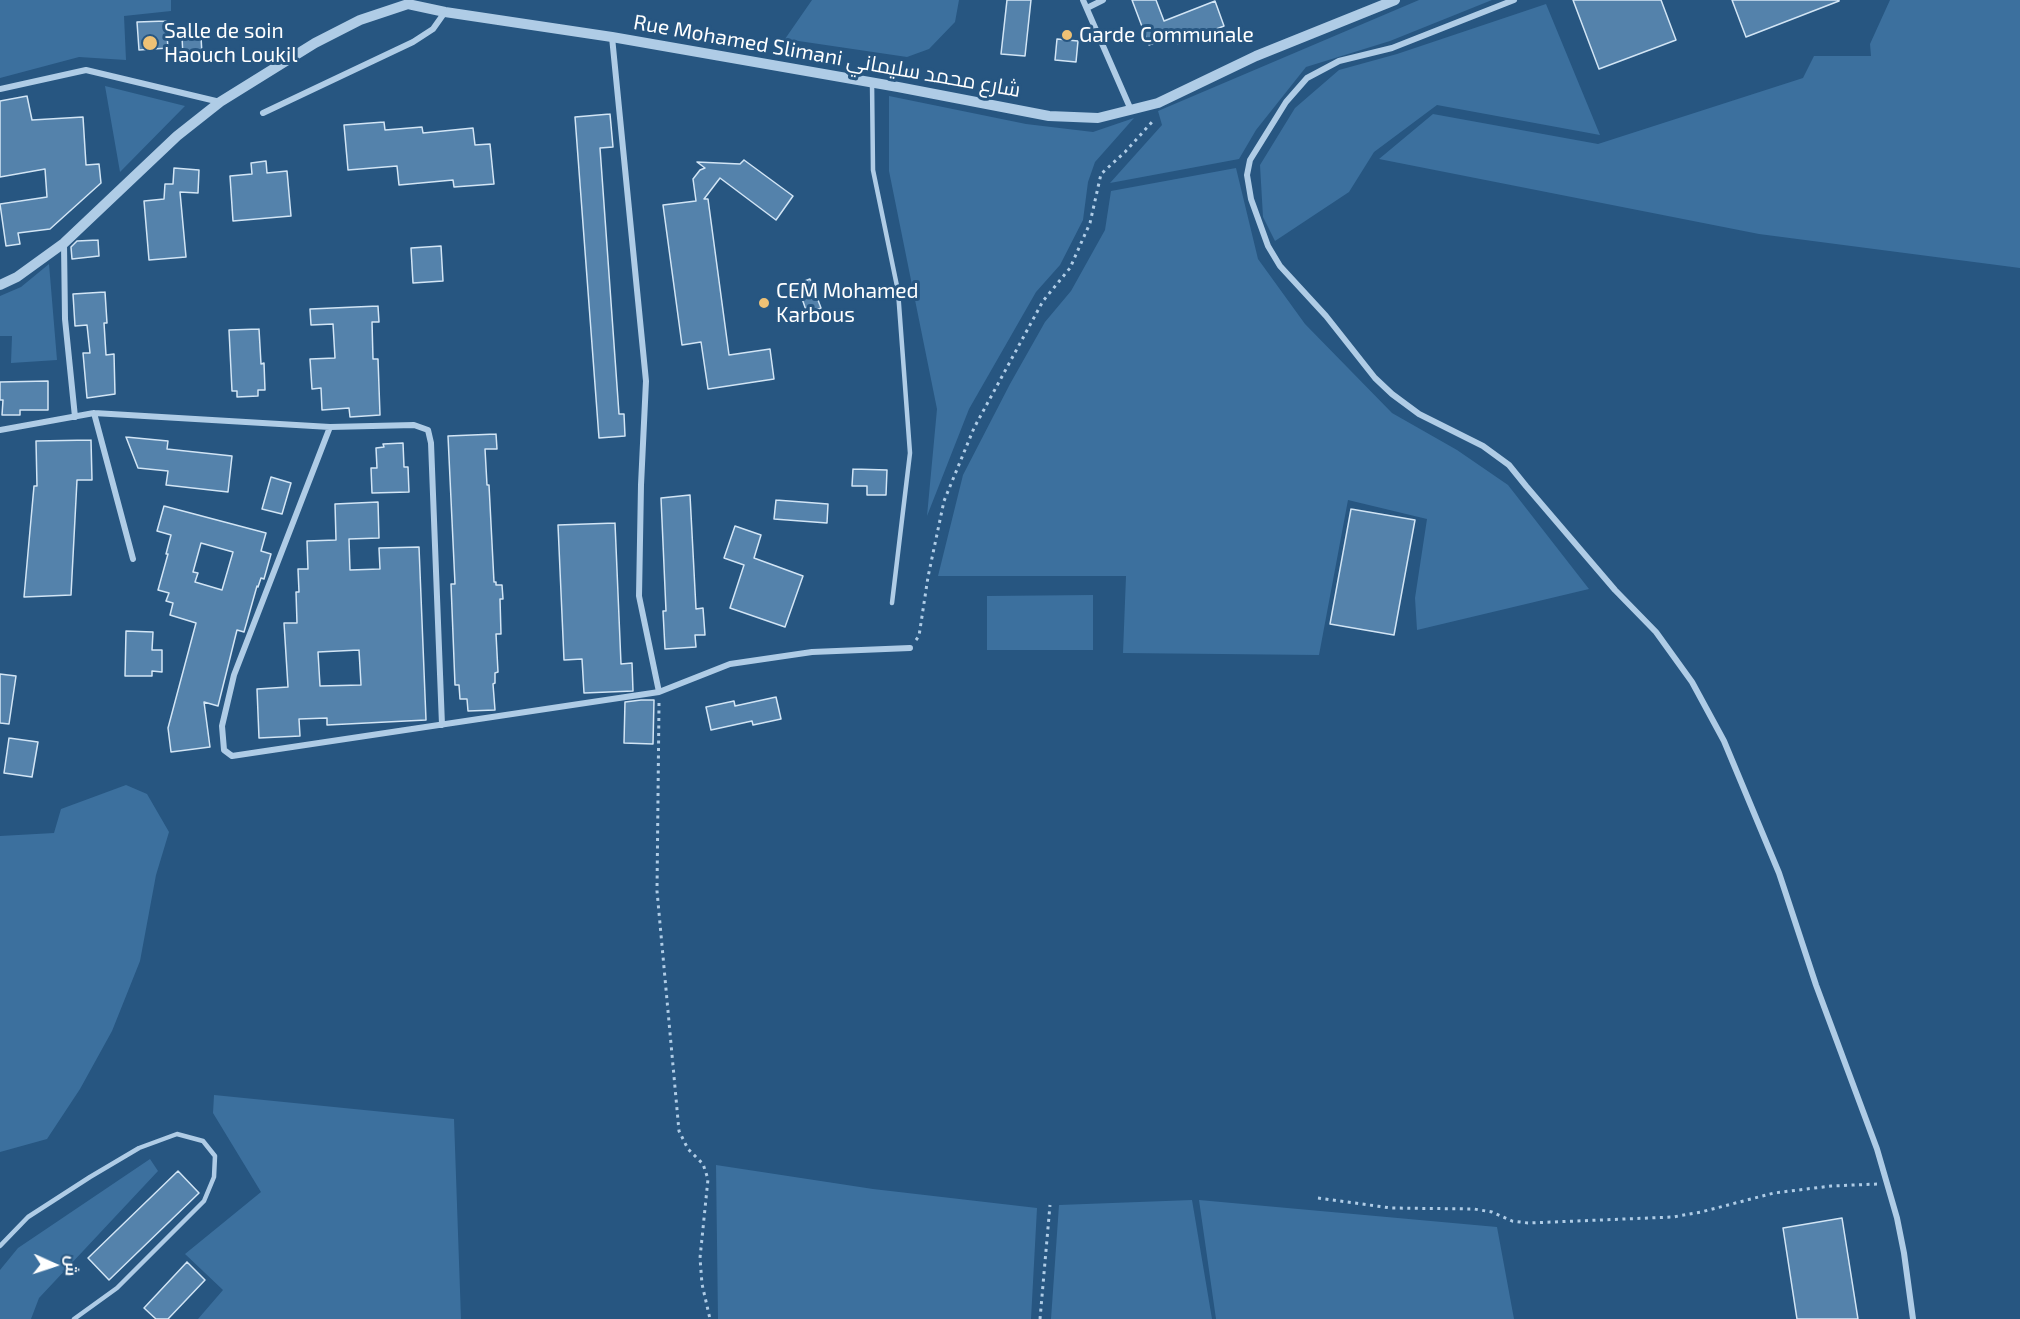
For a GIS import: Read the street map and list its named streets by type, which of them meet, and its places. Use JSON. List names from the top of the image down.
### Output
{
  "streets": {
    "street": ["Rue Mohamed Slimani شارع محمد سليماني"]
  },
  "places": ["Garde Communale", "Salle de soin Haouch Loukil", "CEM Mohamed Karbous"],
  "north": "right"
}
